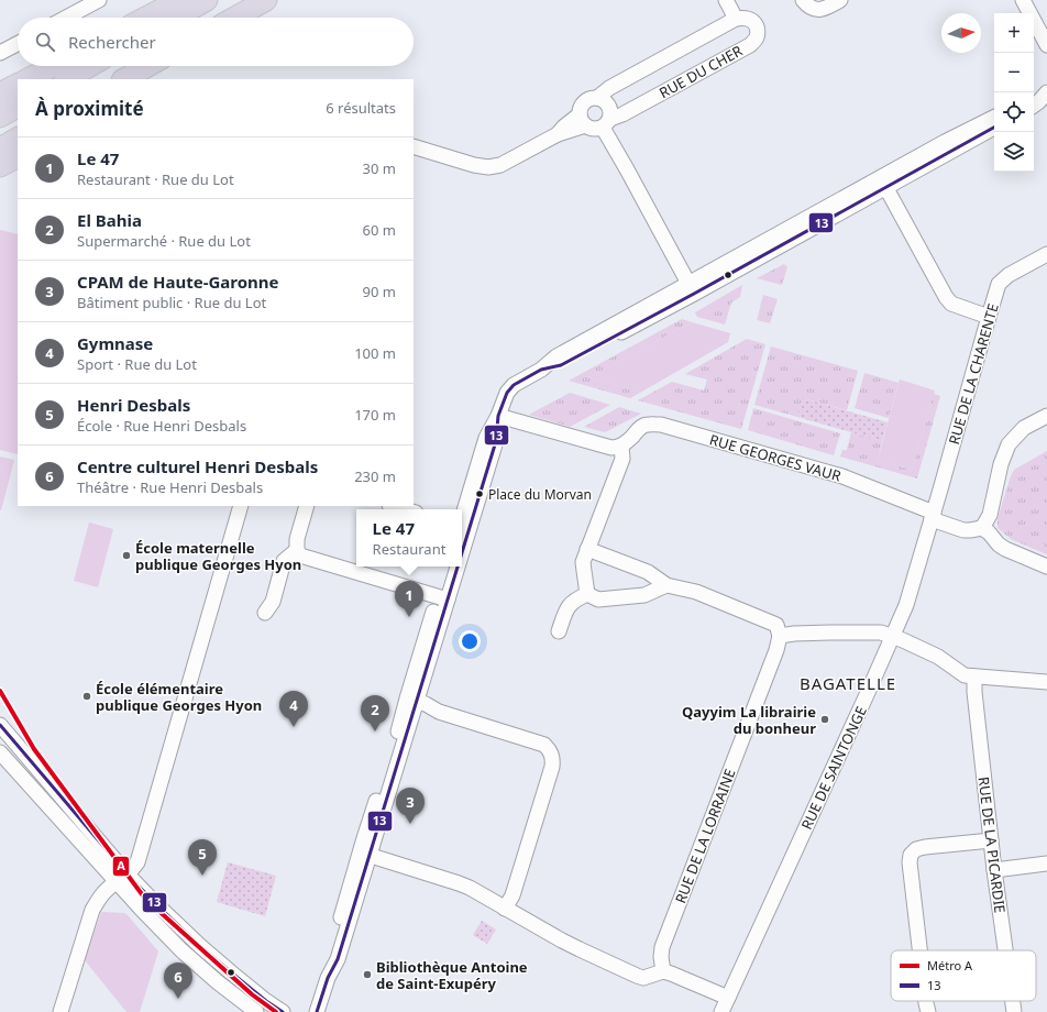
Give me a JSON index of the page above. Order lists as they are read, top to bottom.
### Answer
{
  "streets": {
    "street": [
      "RUE DU CHER",
      "RUE DE LA CHARENTE",
      "RUE GEORGES VAUR",
      "RUE DE SAINTONGE",
      "RUE DE LA LORRAINE",
      "RUE DE LA PICARDIE"
    ]
  },
  "crossings": [
    ["RUE DE LA CHARENTE", "RUE GEORGES VAUR"],
    ["RUE DE LA CHARENTE", "RUE DE SAINTONGE"],
    ["RUE GEORGES VAUR", "RUE DE SAINTONGE"]
  ],
  "districts": ["BAGATELLE"],
  "places": [
    "Place du Morvan",
    "École maternelle publique Georges Hyon",
    "École élémentaire publique Georges Hyon",
    "Qayyim La librairie du bonheur",
    "Bibliothèque Antoine de Saint-Exupéry"
  ],
  "lines": ["transit line 13", "metro line A"],
  "legend": ["Métro A", "13"],
  "north": "right",
  "page": {
    "map_buttons": ["+", "−"],
    "search": "Rechercher",
    "heading": ["À proximité", "6 résultats"],
    "list": [
      {
        "mark": "1",
        "name": "Le 47",
        "note": "Restaurant · Rue du Lot",
        "value": "30 m"
      },
      {
        "mark": "2",
        "name": "El Bahia",
        "note": "Supermarché · Rue du Lot",
        "value": "60 m"
      },
      {
        "mark": "3",
        "name": "CPAM de Haute-Garonne",
        "note": "Bâtiment public · Rue du Lot",
        "value": "90 m"
      },
      {
        "mark": "4",
        "name": "Gymnase",
        "note": "Sport · Rue du Lot",
        "value": "100 m"
      },
      {
        "mark": "5",
        "name": "Henri Desbals",
        "note": "École · Rue Henri Desbals",
        "value": "170 m"
      },
      {
        "mark": "6",
        "name": "Centre culturel Henri Desbals",
        "note": "Théâtre · Rue Henri Desbals",
        "value": "230 m"
      }
    ],
    "popup": ["Le 47", "Restaurant"],
    "pins": [
      "1",
      "4",
      "2",
      "3",
      "5",
      "6"
    ]
  }
}
